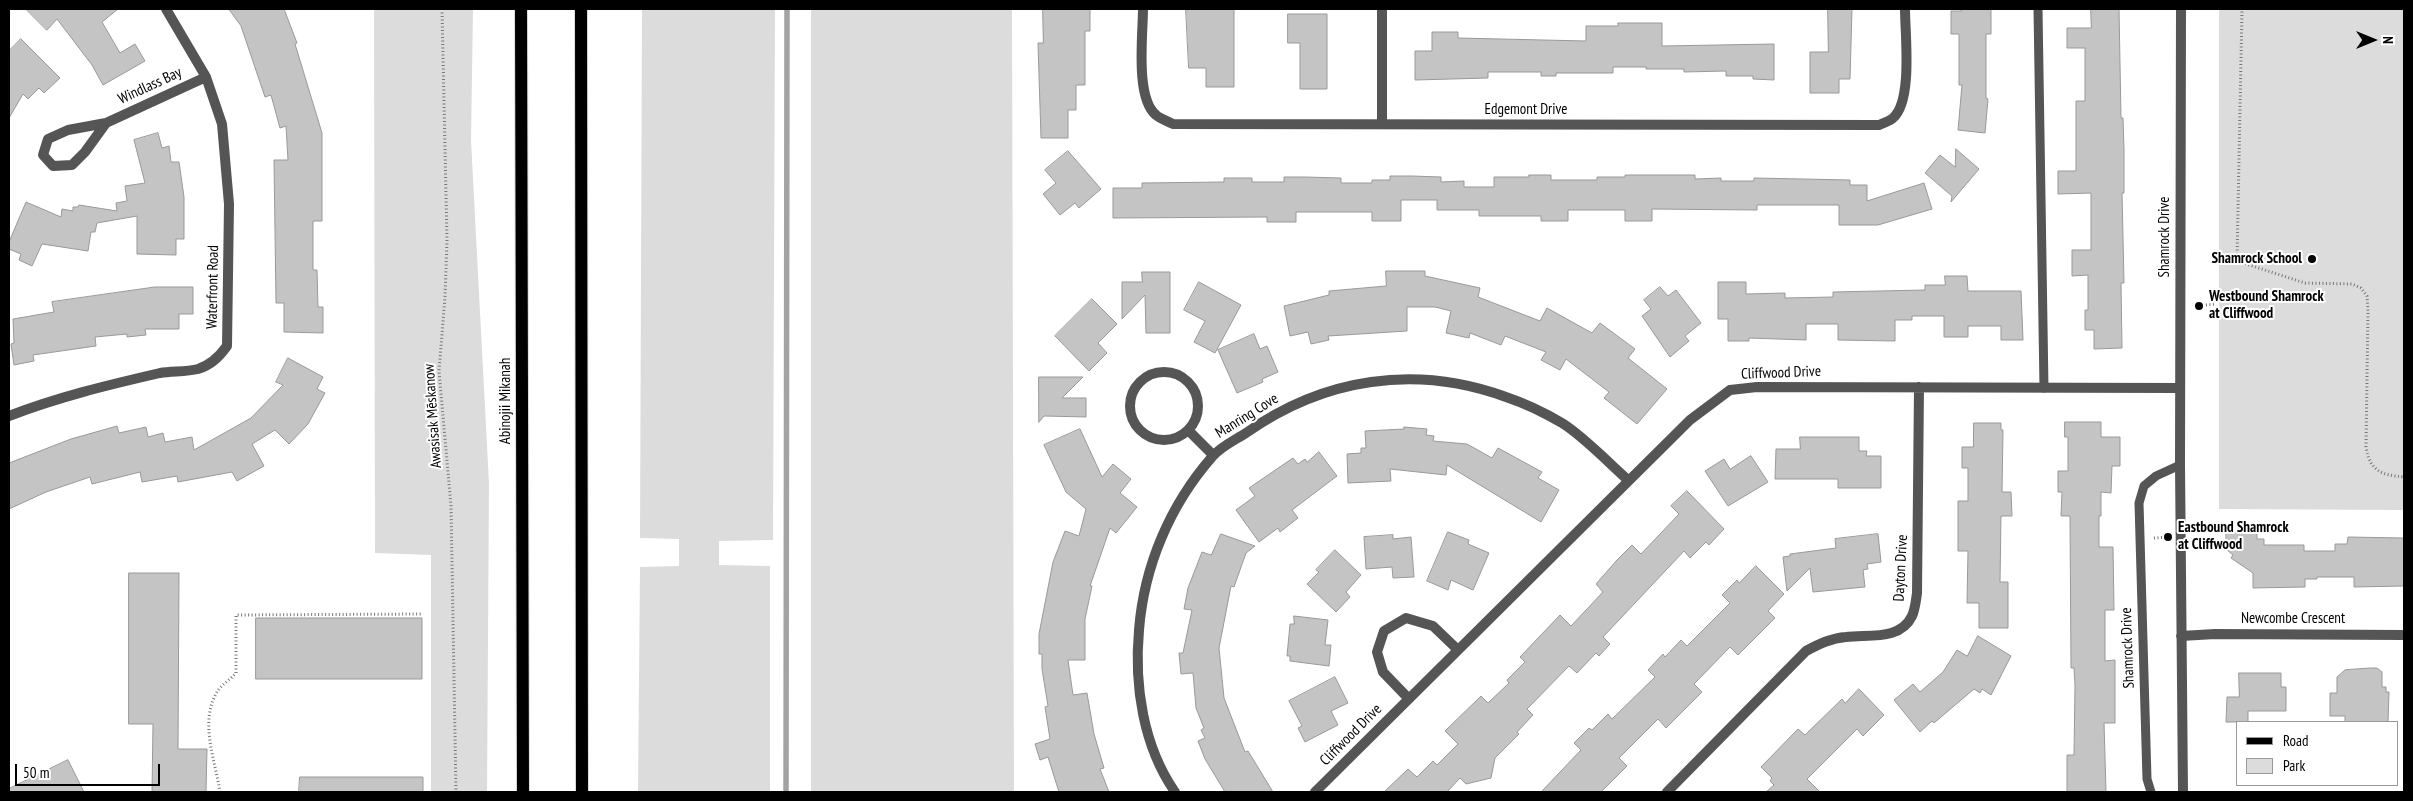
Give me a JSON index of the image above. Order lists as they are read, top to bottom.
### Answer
{
  "streets": {
    "main road": ["Abinojii Mikanah"],
    "street": [
      "Windlass Bay",
      "Edgemont Drive",
      "Shamrock Drive",
      "Waterfront Road",
      "Cliffwood Drive",
      "Manring Cove",
      "Dayton Drive",
      "Newcombe Crescent"
    ],
    "path": ["Awasisak Mēskanow"]
  },
  "crossings": [
    ["Windlass Bay", "Waterfront Road"],
    ["Shamrock Drive", "Cliffwood Drive"],
    ["Shamrock Drive", "Newcombe Crescent"],
    ["Cliffwood Drive", "Manring Cove"],
    ["Cliffwood Drive", "Dayton Drive"]
  ],
  "places": ["Shamrock School", "Westbound Shamrock at Cliffwood", "Eastbound Shamrock at Cliffwood"],
  "legend": ["Road", "Park"],
  "scale_bar": "50 m",
  "north": "right"
}
